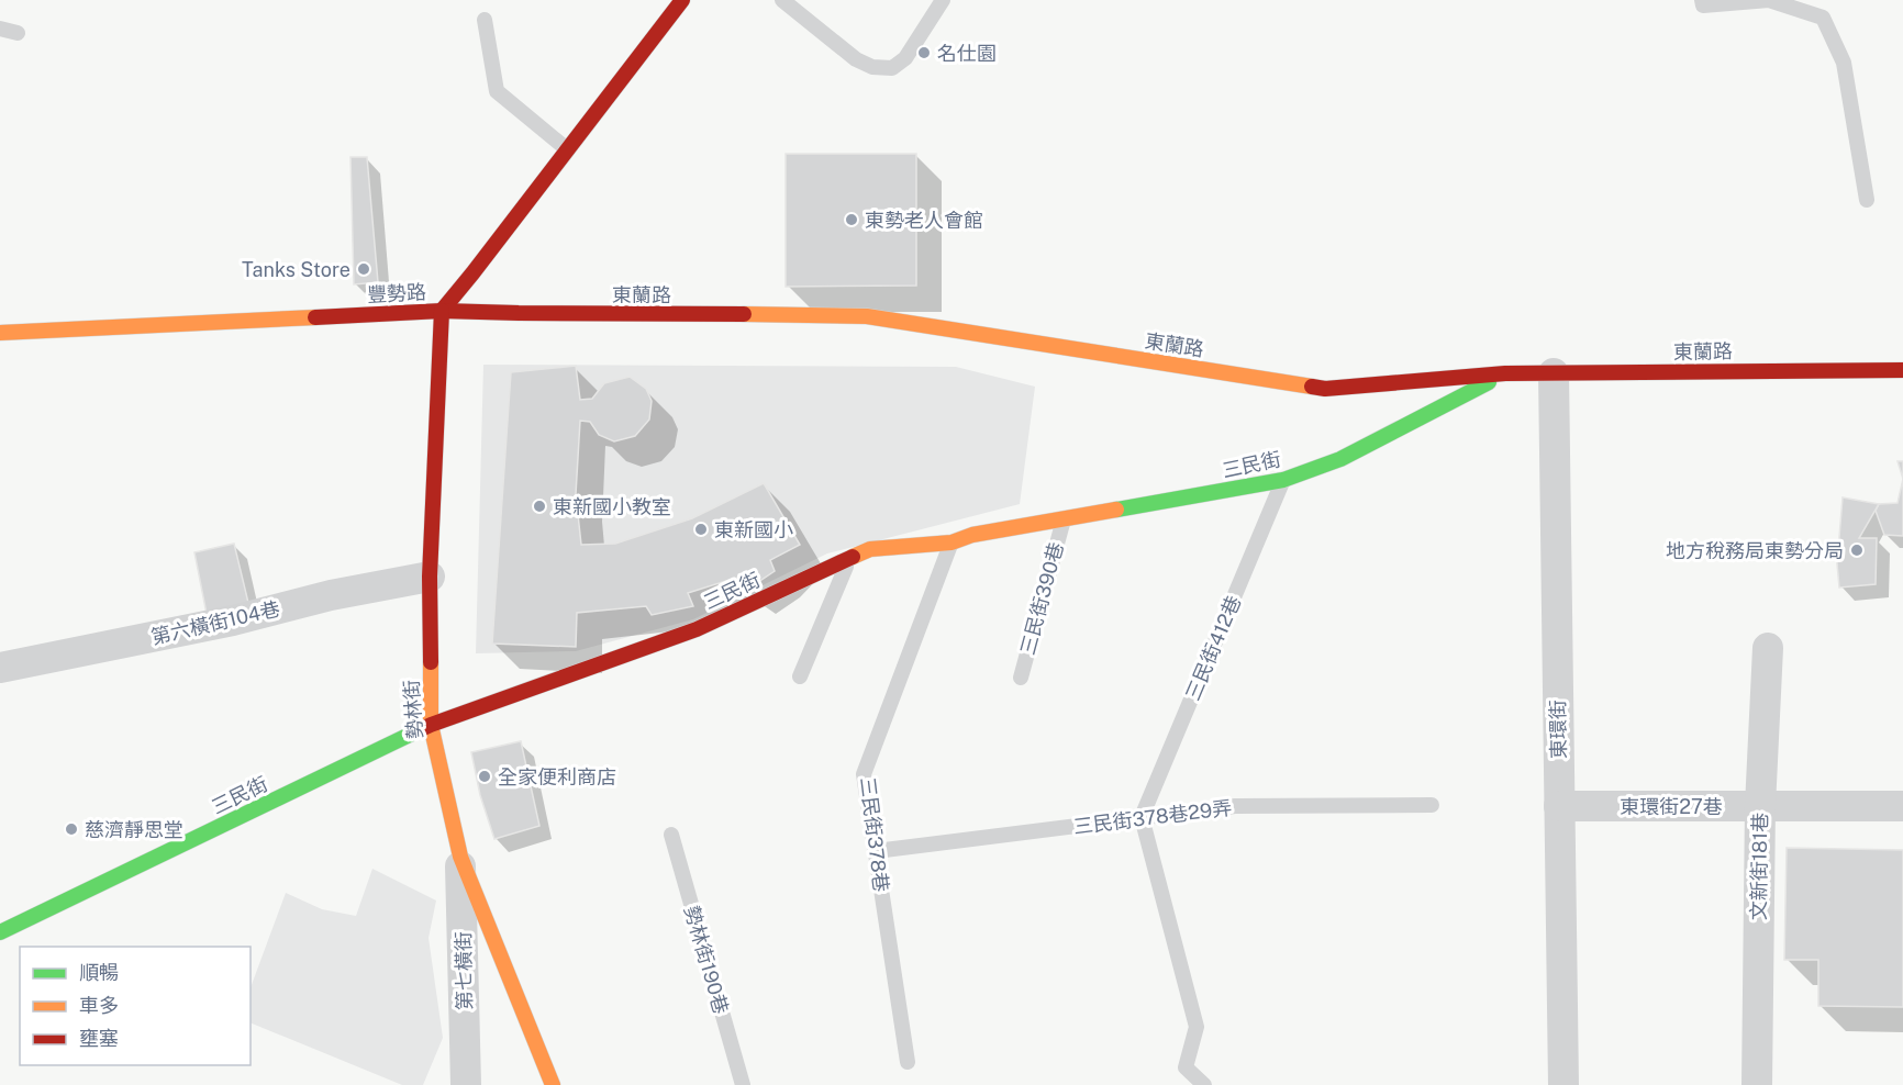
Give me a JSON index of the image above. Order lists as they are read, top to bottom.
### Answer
{
  "streets": {
    "street": [
      "豐勢路",
      "東蘭路",
      "三民街",
      "第六橫街104巷",
      "勢林街",
      "東環街",
      "東環街27巷",
      "文新街181巷",
      "第七橫街"
    ],
    "lane": [
      "三民街390巷",
      "三民街412巷",
      "三民街378巷29弄",
      "三民街378巷",
      "勢林街190巷"
    ]
  },
  "crossings": [
    ["豐勢路", "東蘭路"],
    ["豐勢路", "勢林街"],
    ["東蘭路", "三民街"],
    ["東蘭路", "勢林街"],
    ["東蘭路", "東環街"],
    ["三民街", "三民街390巷"],
    ["三民街", "三民街412巷"],
    ["三民街", "勢林街"],
    ["三民街", "三民街378巷"],
    ["第六橫街104巷", "勢林街"],
    ["三民街412巷", "三民街378巷29弄"],
    ["勢林街", "第七橫街"],
    ["東環街", "東環街27巷"],
    ["東環街27巷", "文新街181巷"],
    ["三民街378巷29弄", "三民街378巷"]
  ],
  "places": [
    "名仕園",
    "東勢老人會館",
    "Tanks Store",
    "東新國小教室",
    "東新國小",
    "地方稅務局東勢分局",
    "全家便利商店",
    "慈濟靜思堂"
  ],
  "legend": ["順暢", "車多", "壅塞"]
}
